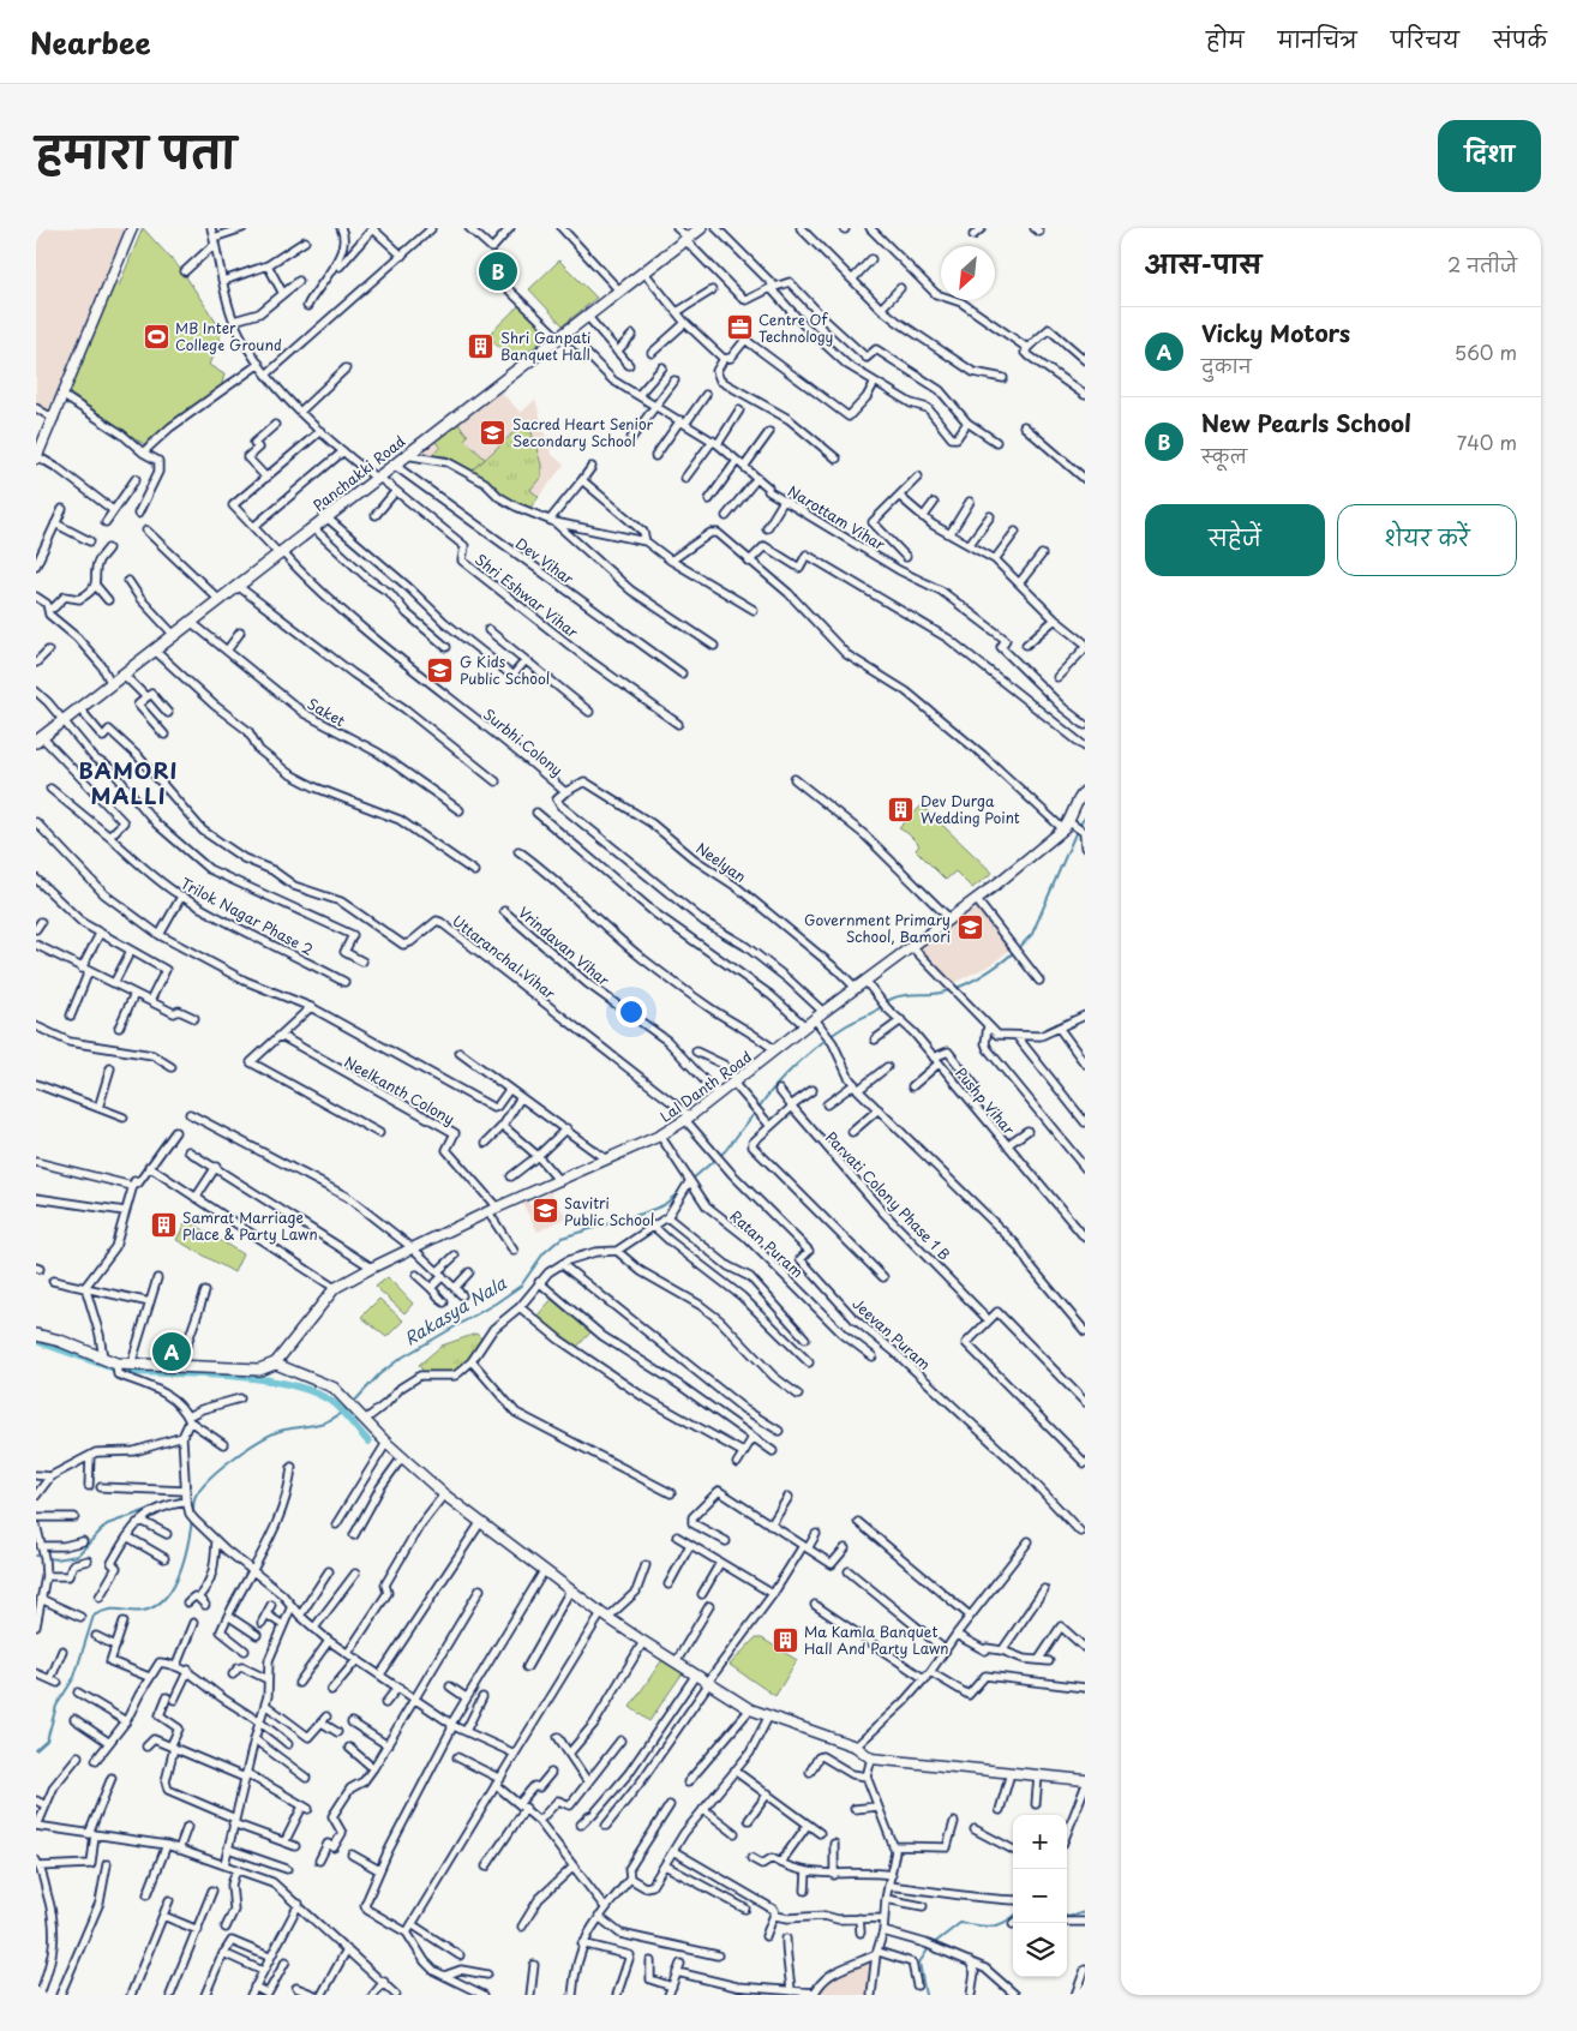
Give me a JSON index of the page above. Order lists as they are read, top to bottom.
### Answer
{
  "streets": {
    "main road": ["Panchakki Road"],
    "street": [
      "Narottam Vihar",
      "Dev Vihar",
      "Shri Eshwar Vihar",
      "Saket",
      "Surbhi Colony",
      "Neelyan",
      "Trilok Nagar Phase 2",
      "Vrindavan Vihar",
      "Uttaranchal Vihar",
      "Lal Danth Road",
      "Neelkanth Colony",
      "Pushp Vihar",
      "Parvati Colony Phase 1 B",
      "Ratan Puram",
      "Jeevan Puram"
    ]
  },
  "crossings": [
    ["Panchakki Road", "Narottam Vihar"],
    ["Panchakki Road", "Dev Vihar"],
    ["Panchakki Road", "Shri Eshwar Vihar"],
    ["Panchakki Road", "Saket"],
    ["Panchakki Road", "Surbhi Colony"],
    ["Panchakki Road", "Uttaranchal Vihar"],
    ["Surbhi Colony", "Neelyan"],
    ["Surbhi Colony", "Lal Danth Road"],
    ["Neelyan", "Lal Danth Road"],
    ["Vrindavan Vihar", "Lal Danth Road"],
    ["Uttaranchal Vihar", "Lal Danth Road"],
    ["Uttaranchal Vihar", "Jeevan Puram"],
    ["Lal Danth Road", "Neelkanth Colony"],
    ["Lal Danth Road", "Pushp Vihar"],
    ["Lal Danth Road", "Ratan Puram"],
    ["Lal Danth Road", "Jeevan Puram"]
  ],
  "districts": ["BAMORI MALLI"],
  "water": ["Rakasya Nala"],
  "places": {
    "office": ["Centre Of Technology"],
    "sports": ["MB Inter College Ground"],
    "building": [
      "Shri Ganpati Banquet Hall",
      "Dev Durga Wedding Point",
      "Samrat Marriage Place & Party Lawn",
      "Ma Kamla Banquet Hall And Party Lawn"
    ],
    "school or university": [
      "Sacred Heart Senior Secondary School",
      "G Kids Public School",
      "Government Primary School, Bamori",
      "Savitri Public School"
    ]
  },
  "north": "bottom left",
  "page": {
    "header": "Nearbee",
    "nav": [
      "होम",
      "मानचित्र",
      "परिचय",
      "संपर्क"
    ],
    "title": "हमारा पता",
    "buttons": [
      "दिशा",
      ["सहेजें", "शेयर करें"]
    ],
    "heading": ["आस-पास", "2 नतीजे"],
    "pins": ["B", "A"],
    "list": [
      {
        "mark": "A",
        "name": "Vicky Motors",
        "note": "दुकान",
        "value": "560 m"
      },
      {
        "mark": "B",
        "name": "New Pearls School",
        "note": "स्कूल",
        "value": "740 m"
      }
    ],
    "map_buttons": ["+", "−"]
  }
}
